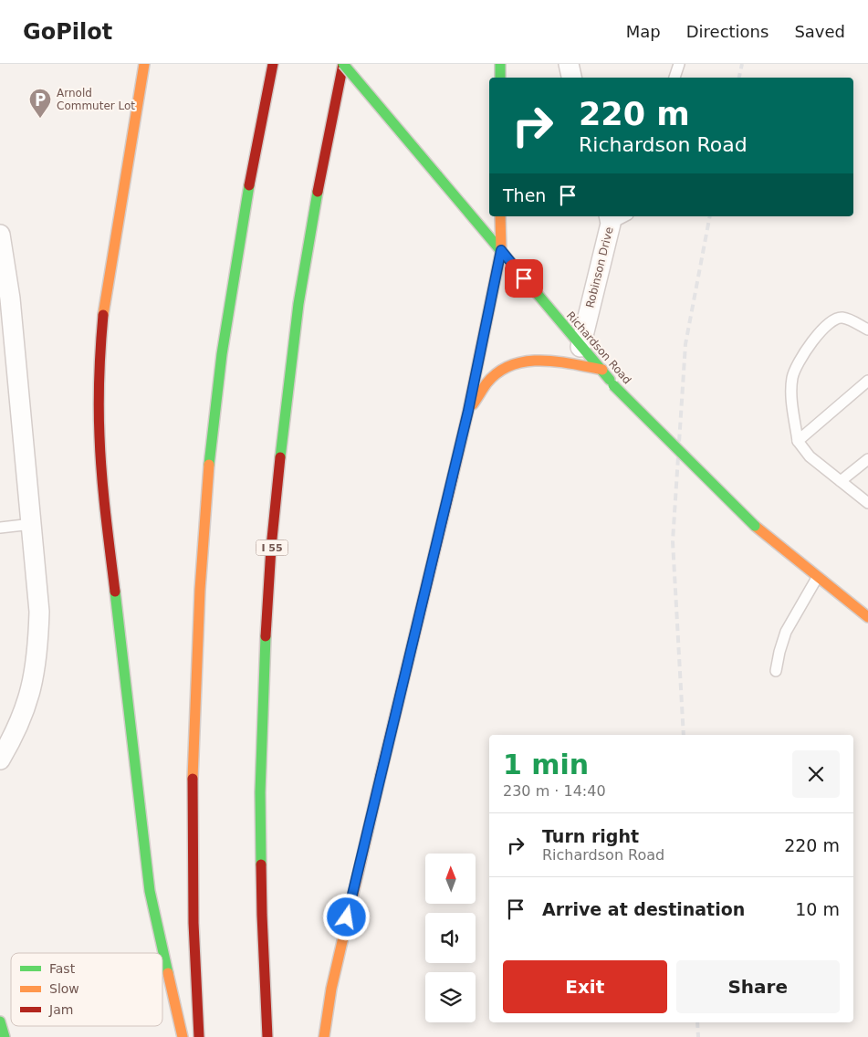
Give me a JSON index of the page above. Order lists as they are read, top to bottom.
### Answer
{
  "streets": {
    "main road": ["Richardson Road", "I 55"],
    "street": ["Robinson Drive"]
  },
  "crossings": [
    ["Robinson Drive", "Richardson Road"],
    ["Richardson Road", "I 55"]
  ],
  "places": {
    "parking": ["Arnold Commuter Lot"]
  },
  "legend": ["Fast", "Slow", "Jam"],
  "north": "top",
  "page": {
    "header": "GoPilot",
    "nav": ["Map", "Directions", "Saved"],
    "turn": ["220 m", "Richardson Road"],
    "then": "Then",
    "heading": ["1 min", "230 m · 14:40"],
    "list": [
      {
        "name": "Turn right",
        "note": "Richardson Road",
        "value": "220 m"
      },
      {
        "name": "Arrive at destination",
        "value": "10 m"
      }
    ],
    "buttons": ["Exit", "Share"]
  }
}
